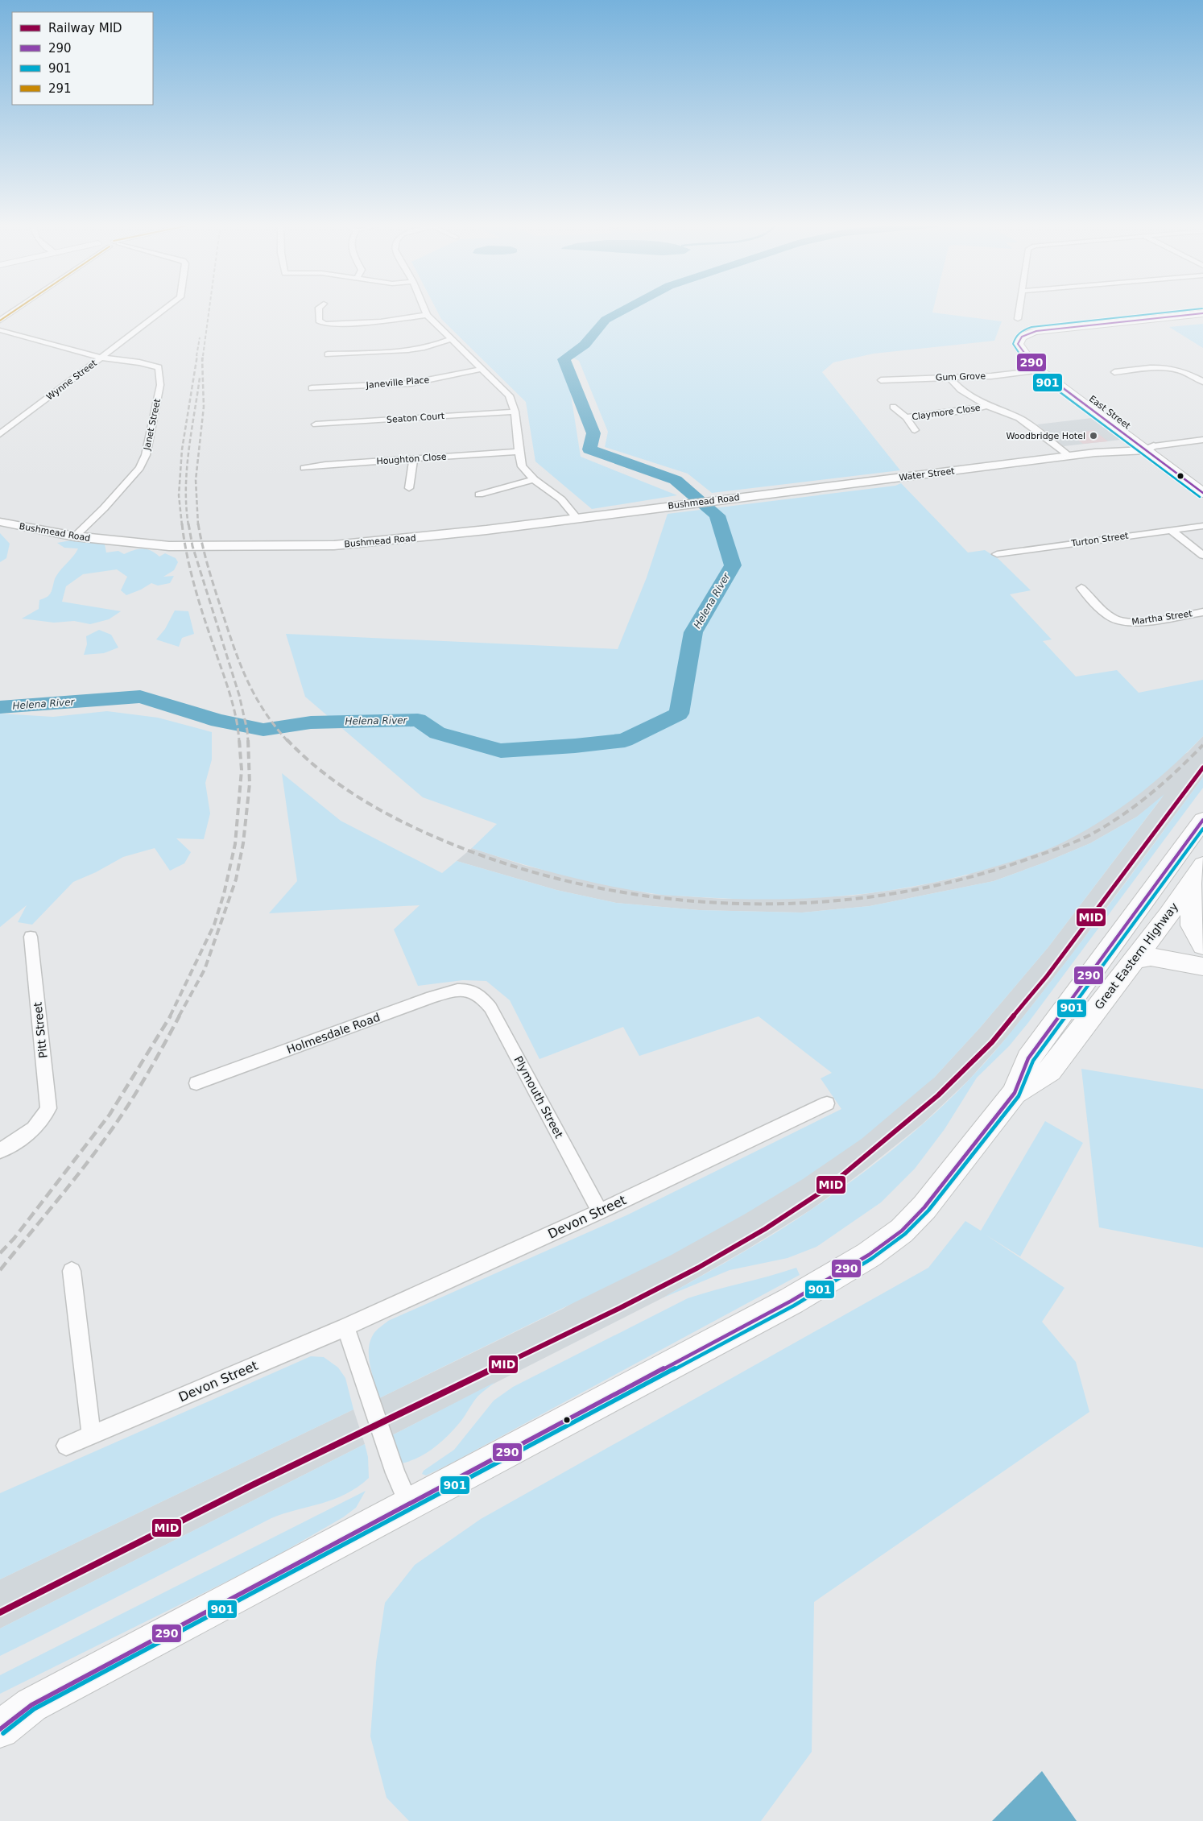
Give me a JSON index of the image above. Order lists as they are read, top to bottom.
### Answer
{
  "streets": {
    "highway": ["East Street", "Great Eastern Highway"],
    "main road": ["Water Street", "Bushmead Road"],
    "street": [
      "Gum Grove",
      "Wynne Street",
      "Janeville Place",
      "Claymore Close",
      "Seaton Court",
      "Janet Street",
      "Houghton Close",
      "Turton Street",
      "Martha Street",
      "Pitt Street",
      "Holmesdale Road",
      "Plymouth Street",
      "Devon Street"
    ]
  },
  "crossings": [
    ["Gum Grove", "East Street"],
    ["Wynne Street", "Janet Street"],
    ["East Street", "Water Street"],
    ["Janet Street", "Bushmead Road"],
    ["Water Street", "Bushmead Road"],
    ["Holmesdale Road", "Plymouth Street"],
    ["Plymouth Street", "Devon Street"]
  ],
  "water": ["Helena River"],
  "places": ["Woodbridge Hotel"],
  "lines": [
    "transit line 901",
    "transit line 291",
    "transit line 290",
    "rail line MID"
  ],
  "legend": [
    "Railway MID",
    "290",
    "901",
    "291"
  ]
}
